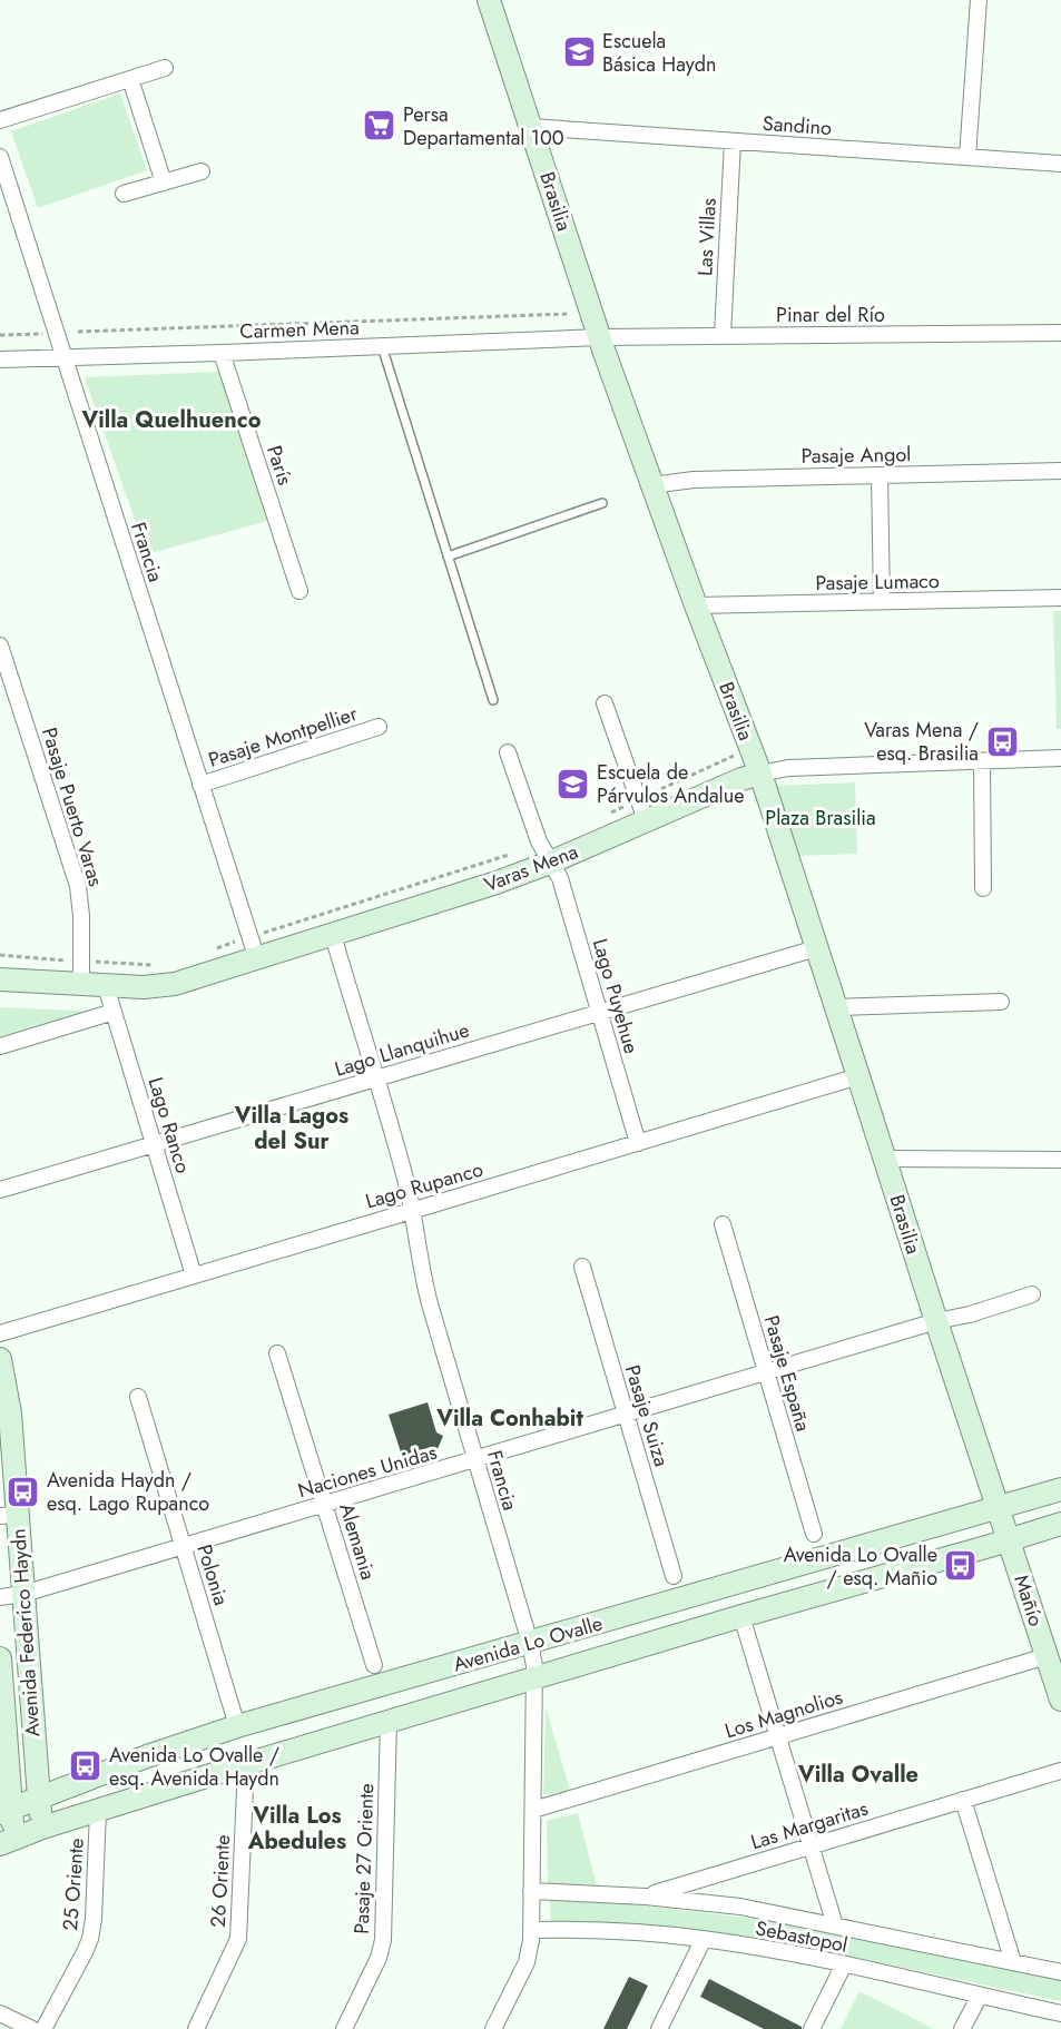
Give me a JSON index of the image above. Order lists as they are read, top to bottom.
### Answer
{
  "streets": {
    "street": [
      "Sandino",
      "Brasilia",
      "Las Villas",
      "Pinar del Río",
      "Carmen Mena",
      "Pasaje Angol",
      "París",
      "Francia",
      "Pasaje Lumaco",
      "Pasaje Montpellier",
      "Pasaje Puerto Varas",
      "Varas Mena",
      "Lago Puyehue",
      "Lago Llanquihue",
      "Lago Ranco",
      "Lago Rupanco",
      "Pasaje España",
      "Pasaje Suiza",
      "Naciones Unidas",
      "Alemania",
      "Polonia",
      "Mañío",
      "Avenida Federico Haydn",
      "Avenida Lo Ovalle",
      "Los Magnolios",
      "Las Margaritas",
      "Pasaje 27 Oriente",
      "26 Oriente",
      "25 Oriente",
      "Sebastopol"
    ]
  },
  "crossings": [
    ["Sandino", "Brasilia"],
    ["Sandino", "Las Villas"],
    ["Brasilia", "Pinar del Río"],
    ["Brasilia", "Carmen Mena"],
    ["Brasilia", "Pasaje Angol"],
    ["Brasilia", "Pasaje Lumaco"],
    ["Brasilia", "Varas Mena"],
    ["Brasilia", "Lago Llanquihue"],
    ["Brasilia", "Lago Rupanco"],
    ["Brasilia", "Naciones Unidas"],
    ["Brasilia", "Mañío"],
    ["Brasilia", "Avenida Lo Ovalle"],
    ["Las Villas", "Pinar del Río"],
    ["Pinar del Río", "Carmen Mena"],
    ["Carmen Mena", "París"],
    ["Carmen Mena", "Francia"],
    ["Francia", "Pasaje Montpellier"],
    ["Francia", "Varas Mena"],
    ["Francia", "Lago Llanquihue"],
    ["Francia", "Lago Rupanco"],
    ["Francia", "Naciones Unidas"],
    ["Francia", "Avenida Lo Ovalle"],
    ["Francia", "Los Magnolios"],
    ["Francia", "Sebastopol"],
    ["Pasaje Puerto Varas", "Varas Mena"],
    ["Varas Mena", "Lago Puyehue"],
    ["Varas Mena", "Lago Ranco"],
    ["Lago Puyehue", "Lago Llanquihue"],
    ["Lago Puyehue", "Lago Rupanco"],
    ["Lago Llanquihue", "Lago Ranco"],
    ["Lago Ranco", "Lago Rupanco"],
    ["Pasaje España", "Naciones Unidas"],
    ["Pasaje Suiza", "Naciones Unidas"],
    ["Naciones Unidas", "Alemania"],
    ["Naciones Unidas", "Polonia"],
    ["Naciones Unidas", "Avenida Federico Haydn"],
    ["Polonia", "Avenida Lo Ovalle"],
    ["Mañío", "Avenida Lo Ovalle"],
    ["Mañío", "Los Magnolios"],
    ["Avenida Federico Haydn", "Avenida Lo Ovalle"],
    ["Avenida Lo Ovalle", "Pasaje 27 Oriente"],
    ["Avenida Lo Ovalle", "26 Oriente"],
    ["Avenida Lo Ovalle", "25 Oriente"],
    ["Las Margaritas", "Sebastopol"]
  ],
  "districts": [
    "Villa Quelhuenco",
    "Villa Lagos del Sur",
    "Villa Conhabit",
    "Villa Ovalle",
    "Villa Los Abedules"
  ],
  "parks": ["Plaza Brasilia"],
  "places": {
    "school or university": ["Escuela Básica Haydn", "Escuela de Párvulos Andalue"],
    "supermarket": ["Persa Departamental 100"],
    "bus stop": [
      "Varas Mena / esq. Brasilia",
      "Avenida Haydn / esq. Lago Rupanco",
      "Avenida Lo Ovalle / esq. Mañio",
      "Avenida Lo Ovalle / esq. Avenida Haydn"
    ]
  }
}
